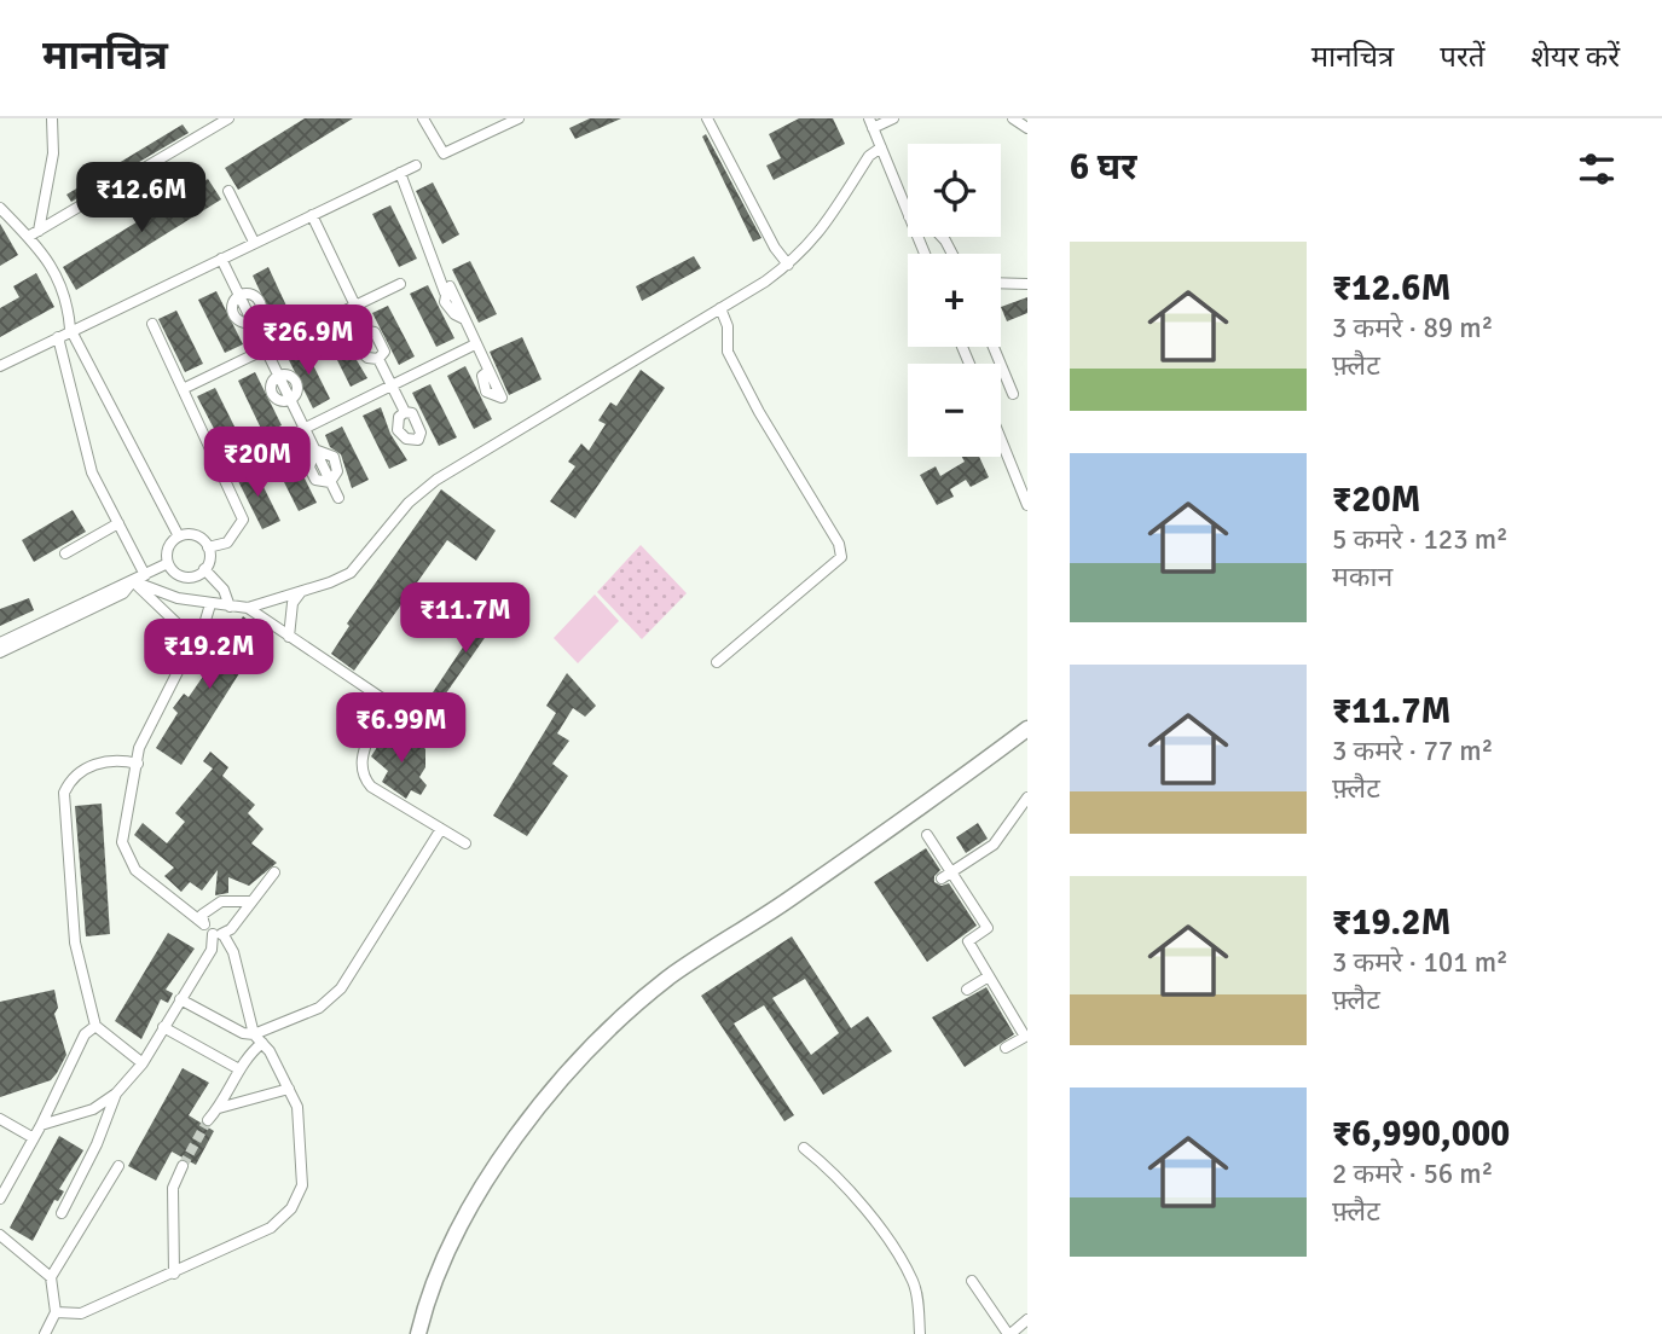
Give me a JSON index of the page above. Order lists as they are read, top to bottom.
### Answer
{
  "page": {
    "header": "मानचित्र",
    "nav": ["मानचित्र", "परतें", "शेयर करें"],
    "heading": "6 घर",
    "map_buttons": ["+", "−"],
    "price": [
      "₹12.6M",
      "₹26.9M",
      "₹20M",
      "₹11.7M",
      "₹19.2M",
      "₹6.99M"
    ],
    "list": [
      {
        "name": "₹12.6M",
        "note": "3 कमरे · 89 m² · फ़्लैट"
      },
      {
        "name": "₹20M",
        "note": "5 कमरे · 123 m² · मकान"
      },
      {
        "name": "₹11.7M",
        "note": "3 कमरे · 77 m² · फ़्लैट"
      },
      {
        "name": "₹19.2M",
        "note": "3 कमरे · 101 m² · फ़्लैट"
      },
      {
        "name": "₹6,990,000",
        "note": "2 कमरे · 56 m² · फ़्लैट"
      }
    ]
  }
}
